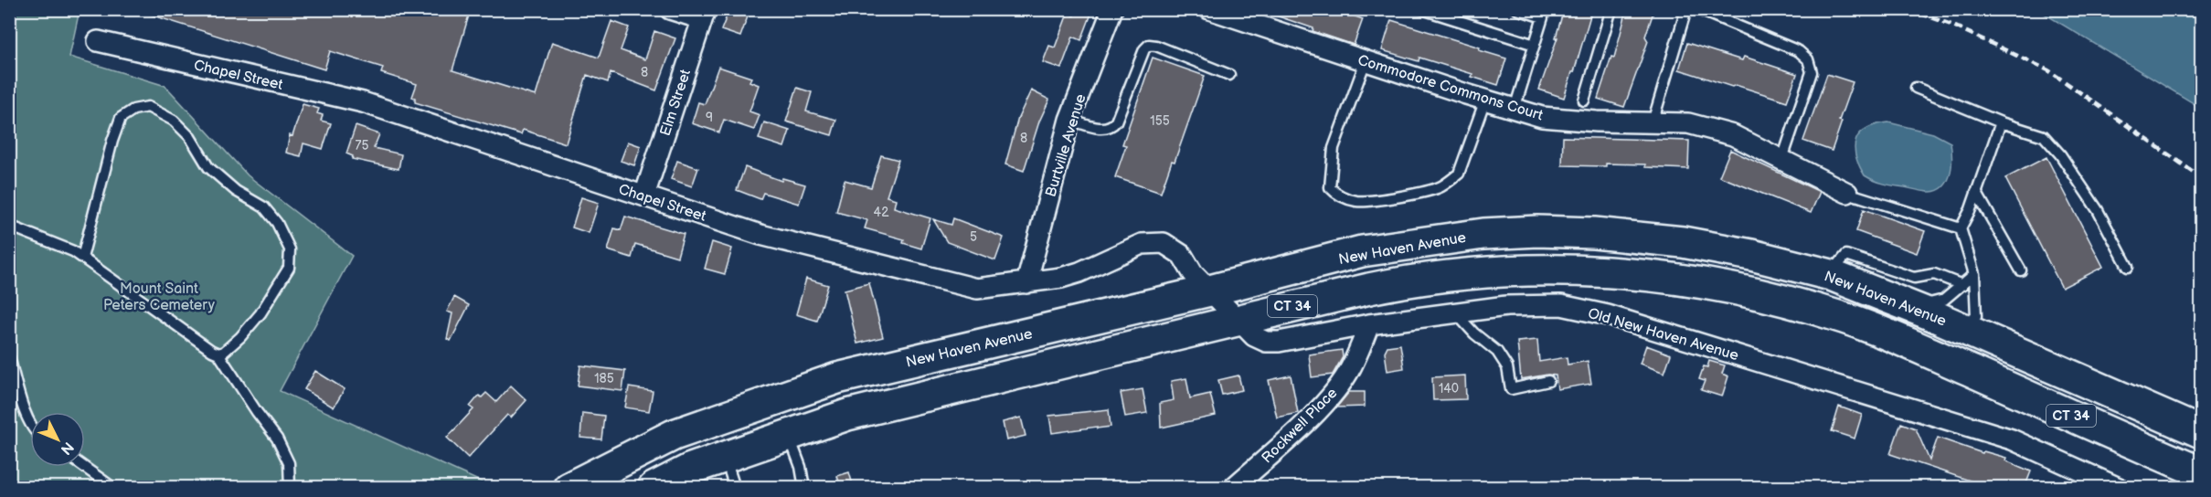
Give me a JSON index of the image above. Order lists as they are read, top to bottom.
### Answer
{
  "streets": {
    "highway": ["New Haven Avenue", "CT 34"],
    "street": [
      "Chapel Street",
      "Commodore Commons Court",
      "Elm Street",
      "Burtville Avenue",
      "Old New Haven Avenue",
      "Rockwell Place"
    ]
  },
  "crossings": [
    ["Chapel Street", "Elm Street"],
    ["Chapel Street", "Burtville Avenue"],
    ["Chapel Street", "New Haven Avenue"],
    ["Chapel Street", "Old New Haven Avenue"],
    ["New Haven Avenue", "Old New Haven Avenue"],
    ["CT 34", "Old New Haven Avenue"],
    ["Old New Haven Avenue", "Rockwell Place"]
  ],
  "parks": ["Mount Saint Peters Cemetery"],
  "house_numbers": [
    "8",
    "9",
    "155",
    "8",
    "75",
    "42",
    "5",
    "185",
    "140"
  ],
  "north": "bottom right"
}
